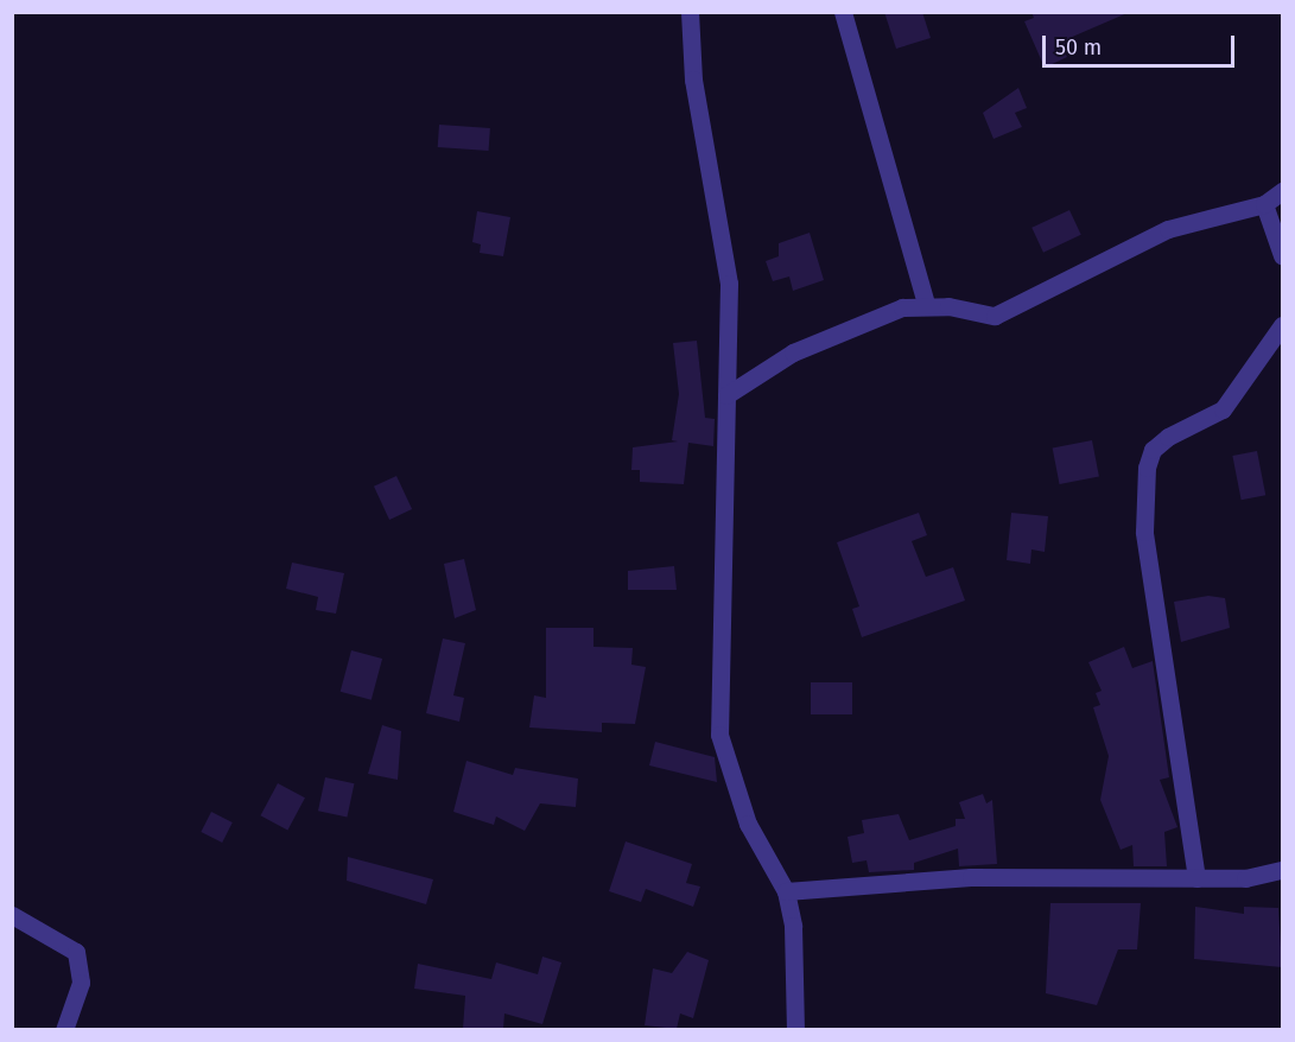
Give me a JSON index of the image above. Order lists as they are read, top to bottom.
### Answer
{
  "scale_bar": "50 m"
}
